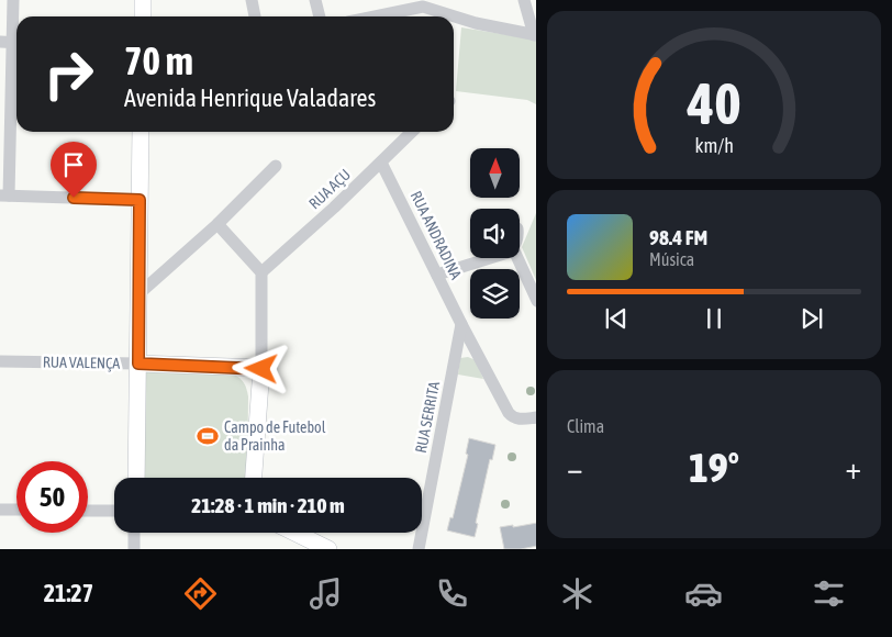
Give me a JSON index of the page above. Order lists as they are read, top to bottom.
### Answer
{
  "streets": {
    "main road": ["RUA VALENÇA"],
    "street": ["RUA AÇU", "RUA ANDRADINA", "RUA SERRITA"]
  },
  "crossings": [
    ["RUA AÇU", "RUA ANDRADINA"],
    ["RUA ANDRADINA", "RUA SERRITA"]
  ],
  "places": {
    "sports": ["Campo de Futebol da Prainha"]
  },
  "north": "top",
  "page": {
    "turn": ["70 m", "Avenida Henrique Valadares"],
    "song": ["98.4 FM", "Música"],
    "tile": "Clima",
    "heat": ["−", "19°", "+"],
    "limit": "50",
    "trip": "21:28 · 1 min · 210 m",
    "tabs": "21:27",
    "gauge": ["40", "km/h"]
  }
}
